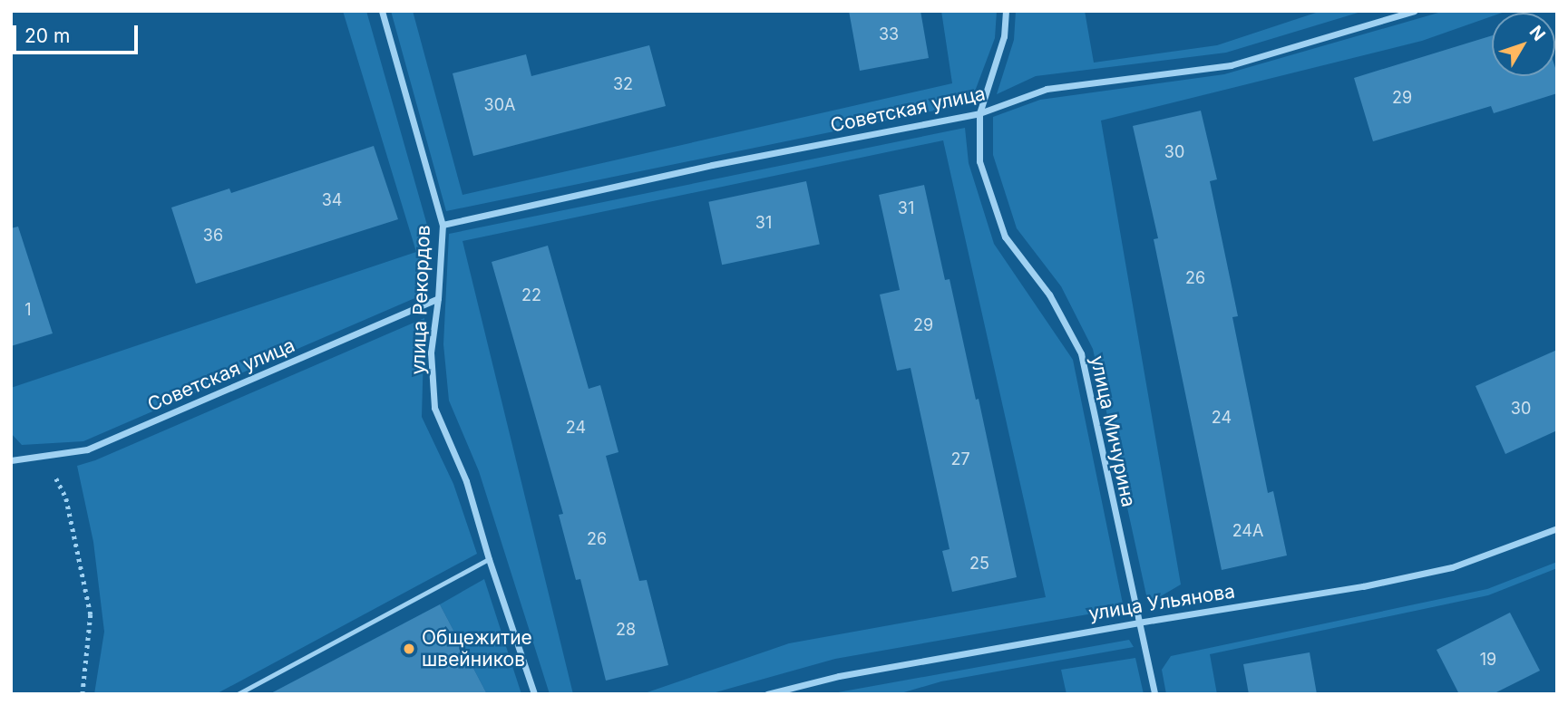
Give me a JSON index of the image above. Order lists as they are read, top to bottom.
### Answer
{
  "streets": {
    "street": [
      "Советская улица",
      "улица Рекордов",
      "улица Мичурина",
      "улица Ульянова"
    ]
  },
  "crossings": [
    ["Советская улица", "улица Рекордов"],
    ["Советская улица", "улица Мичурина"],
    ["улица Мичурина", "улица Ульянова"]
  ],
  "places": ["Общежитие швейников"],
  "house_numbers": [
    "33",
    "32",
    "29",
    "30А",
    "30",
    "34",
    "31",
    "31",
    "36",
    "26",
    "22",
    "1",
    "29",
    "30",
    "24",
    "24",
    "27",
    "24А",
    "26",
    "25",
    "28",
    "19"
  ],
  "scale_bar": "20 m",
  "north": "top right"
}
